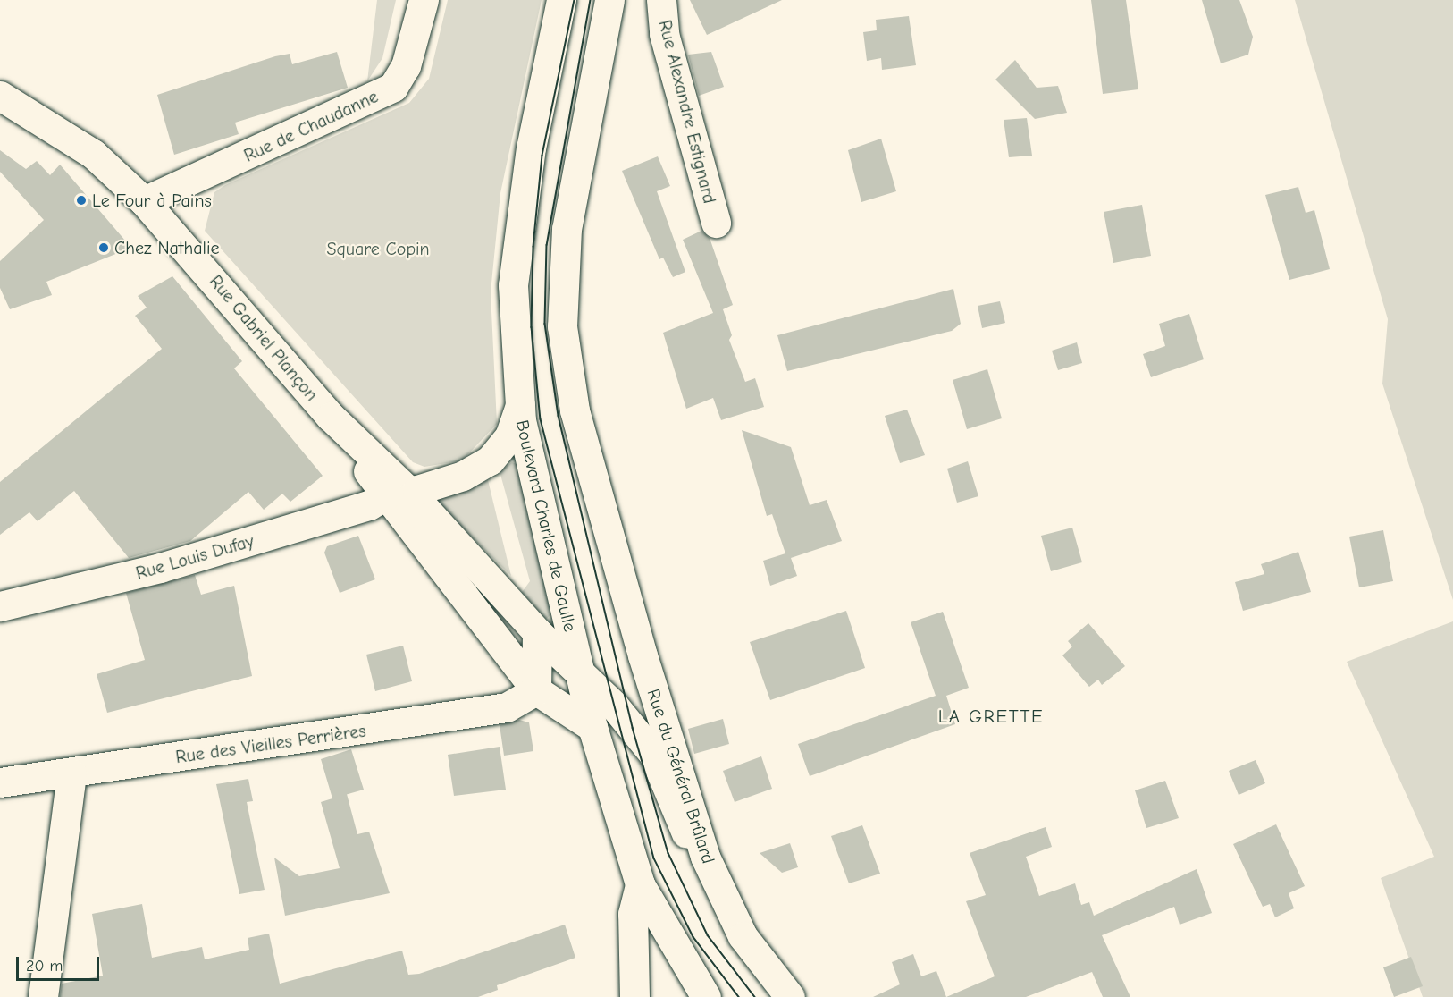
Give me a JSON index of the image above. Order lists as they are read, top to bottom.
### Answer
{
  "streets": {
    "street": [
      "Rue Alexandre Estignard",
      "Rue de Chaudanne",
      "Rue Gabriel Plançon",
      "Boulevard Charles de Gaulle",
      "Rue Louis Dufay",
      "Rue des Vieilles Perrières",
      "Rue du Général Brûlard"
    ]
  },
  "crossings": [
    ["Rue de Chaudanne", "Rue Gabriel Plançon"],
    ["Rue Gabriel Plançon", "Boulevard Charles de Gaulle"],
    ["Rue Gabriel Plançon", "Rue Louis Dufay"],
    ["Rue Gabriel Plançon", "Rue des Vieilles Perrières"],
    ["Rue Gabriel Plançon", "Rue du Général Brûlard"],
    ["Boulevard Charles de Gaulle", "Rue Louis Dufay"]
  ],
  "districts": ["LA GRETTE"],
  "parks": ["Square Copin"],
  "places": ["Le Four à Pains", "Chez Nathalie"],
  "scale_bar": "20 m"
}
